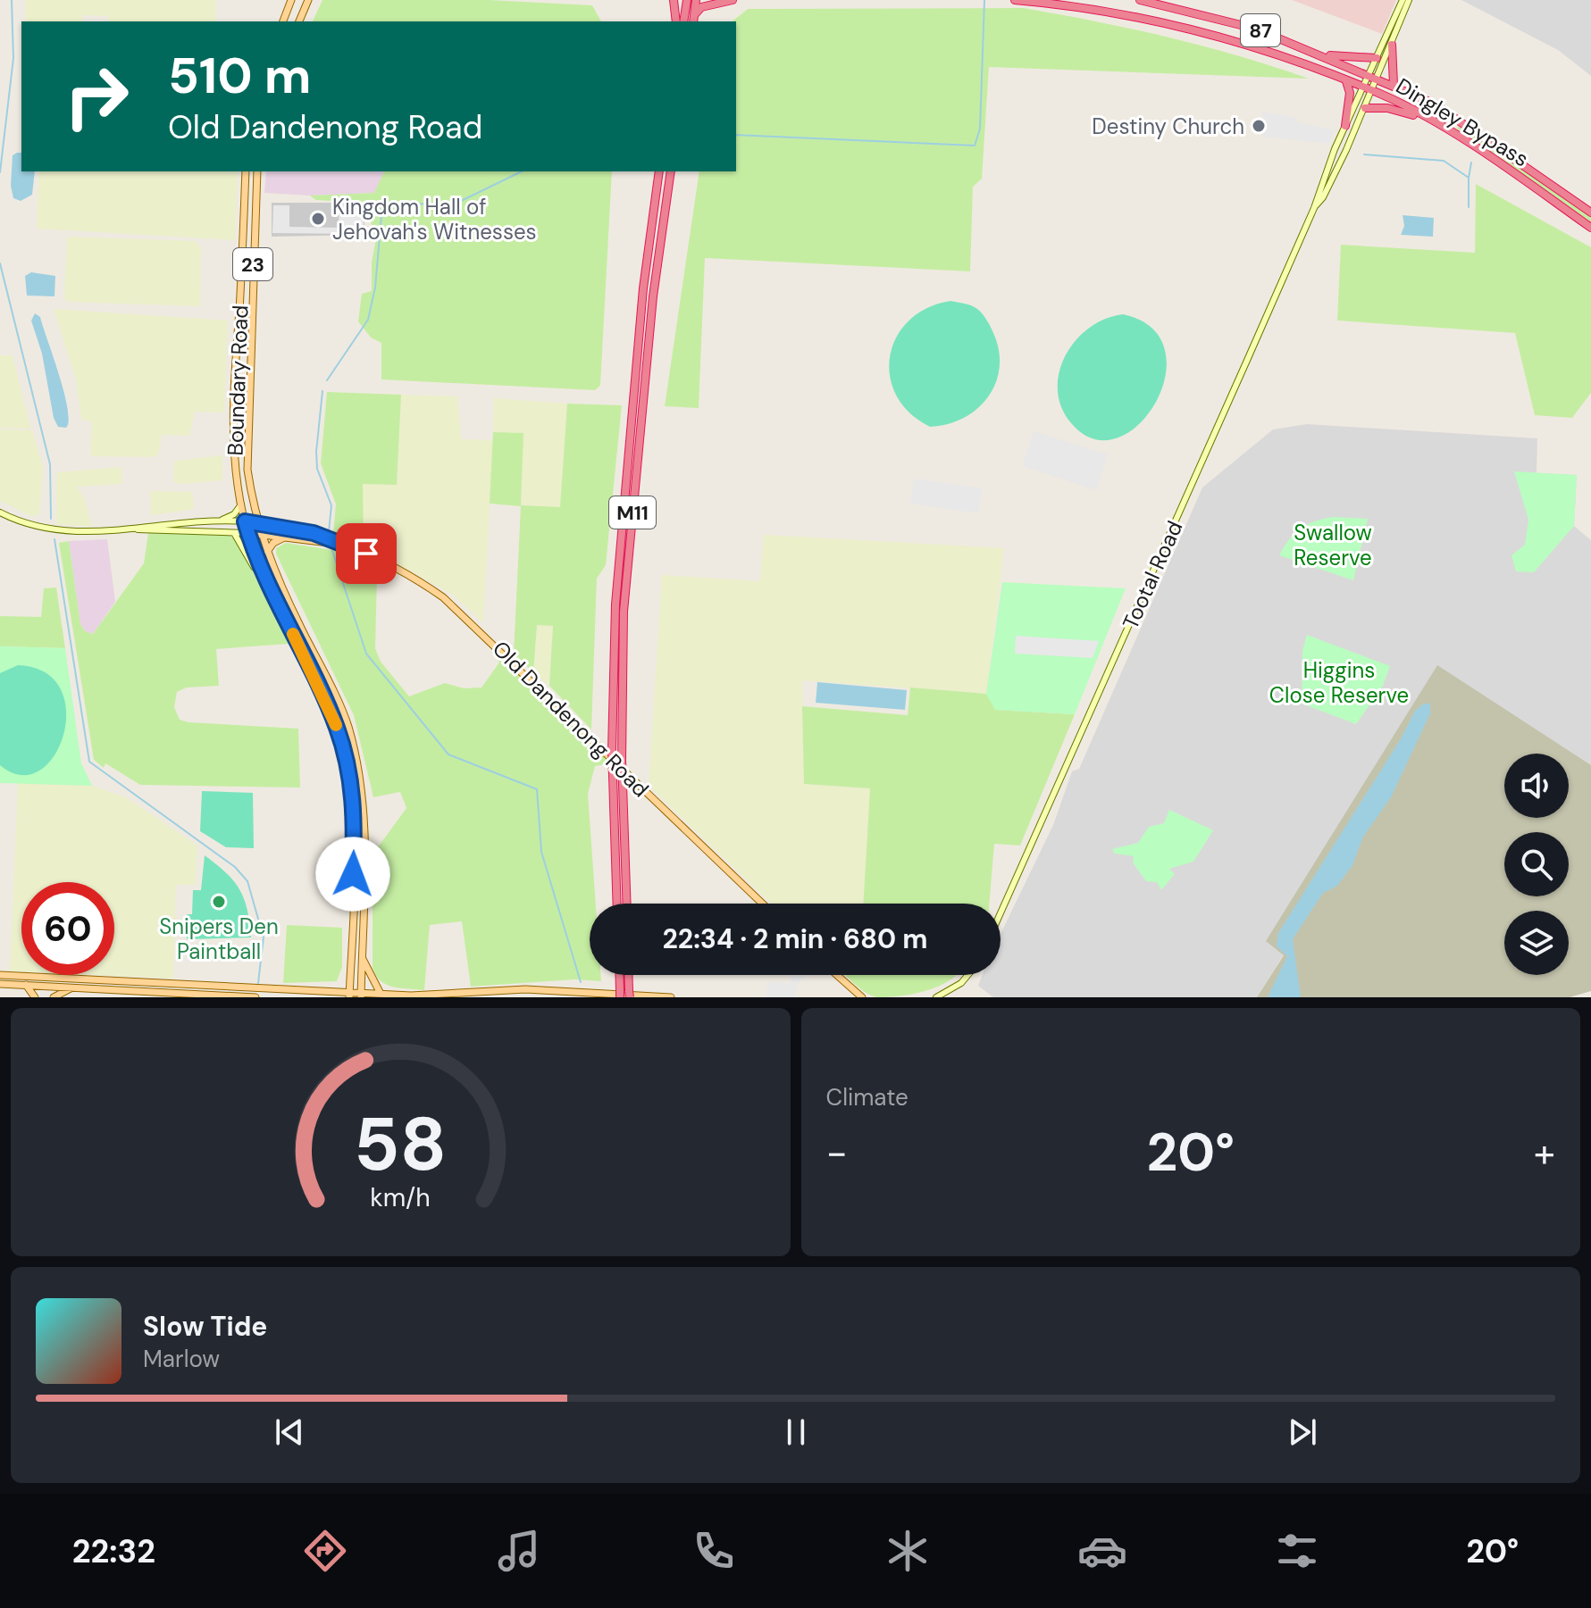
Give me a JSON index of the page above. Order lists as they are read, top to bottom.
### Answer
{
  "streets": {
    "highway": ["87", "Dingley Bypass", "M11"],
    "main road": [
      "23",
      "Boundary Road",
      "Tootal Road",
      "Old Dandenong Road"
    ]
  },
  "crossings": [
    ["Dingley Bypass", "Tootal Road"],
    ["Boundary Road", "Old Dandenong Road"]
  ],
  "parks": ["Swallow Reserve", "Higgins Close Reserve"],
  "places": ["Destiny Church", "Kingdom Hall of Jehovah's Witnesses", "Snipers Den Paintball"],
  "page": {
    "turn": ["510 m", "Old Dandenong Road"],
    "limit": "60",
    "trip": "22:34 · 2 min · 680 m",
    "tile": "Climate",
    "heat": ["−", "20°", "+"],
    "song": ["Slow Tide", "Marlow"],
    "tabs": ["22:32", "20°"],
    "gauge": ["58", "km/h"]
  }
}
